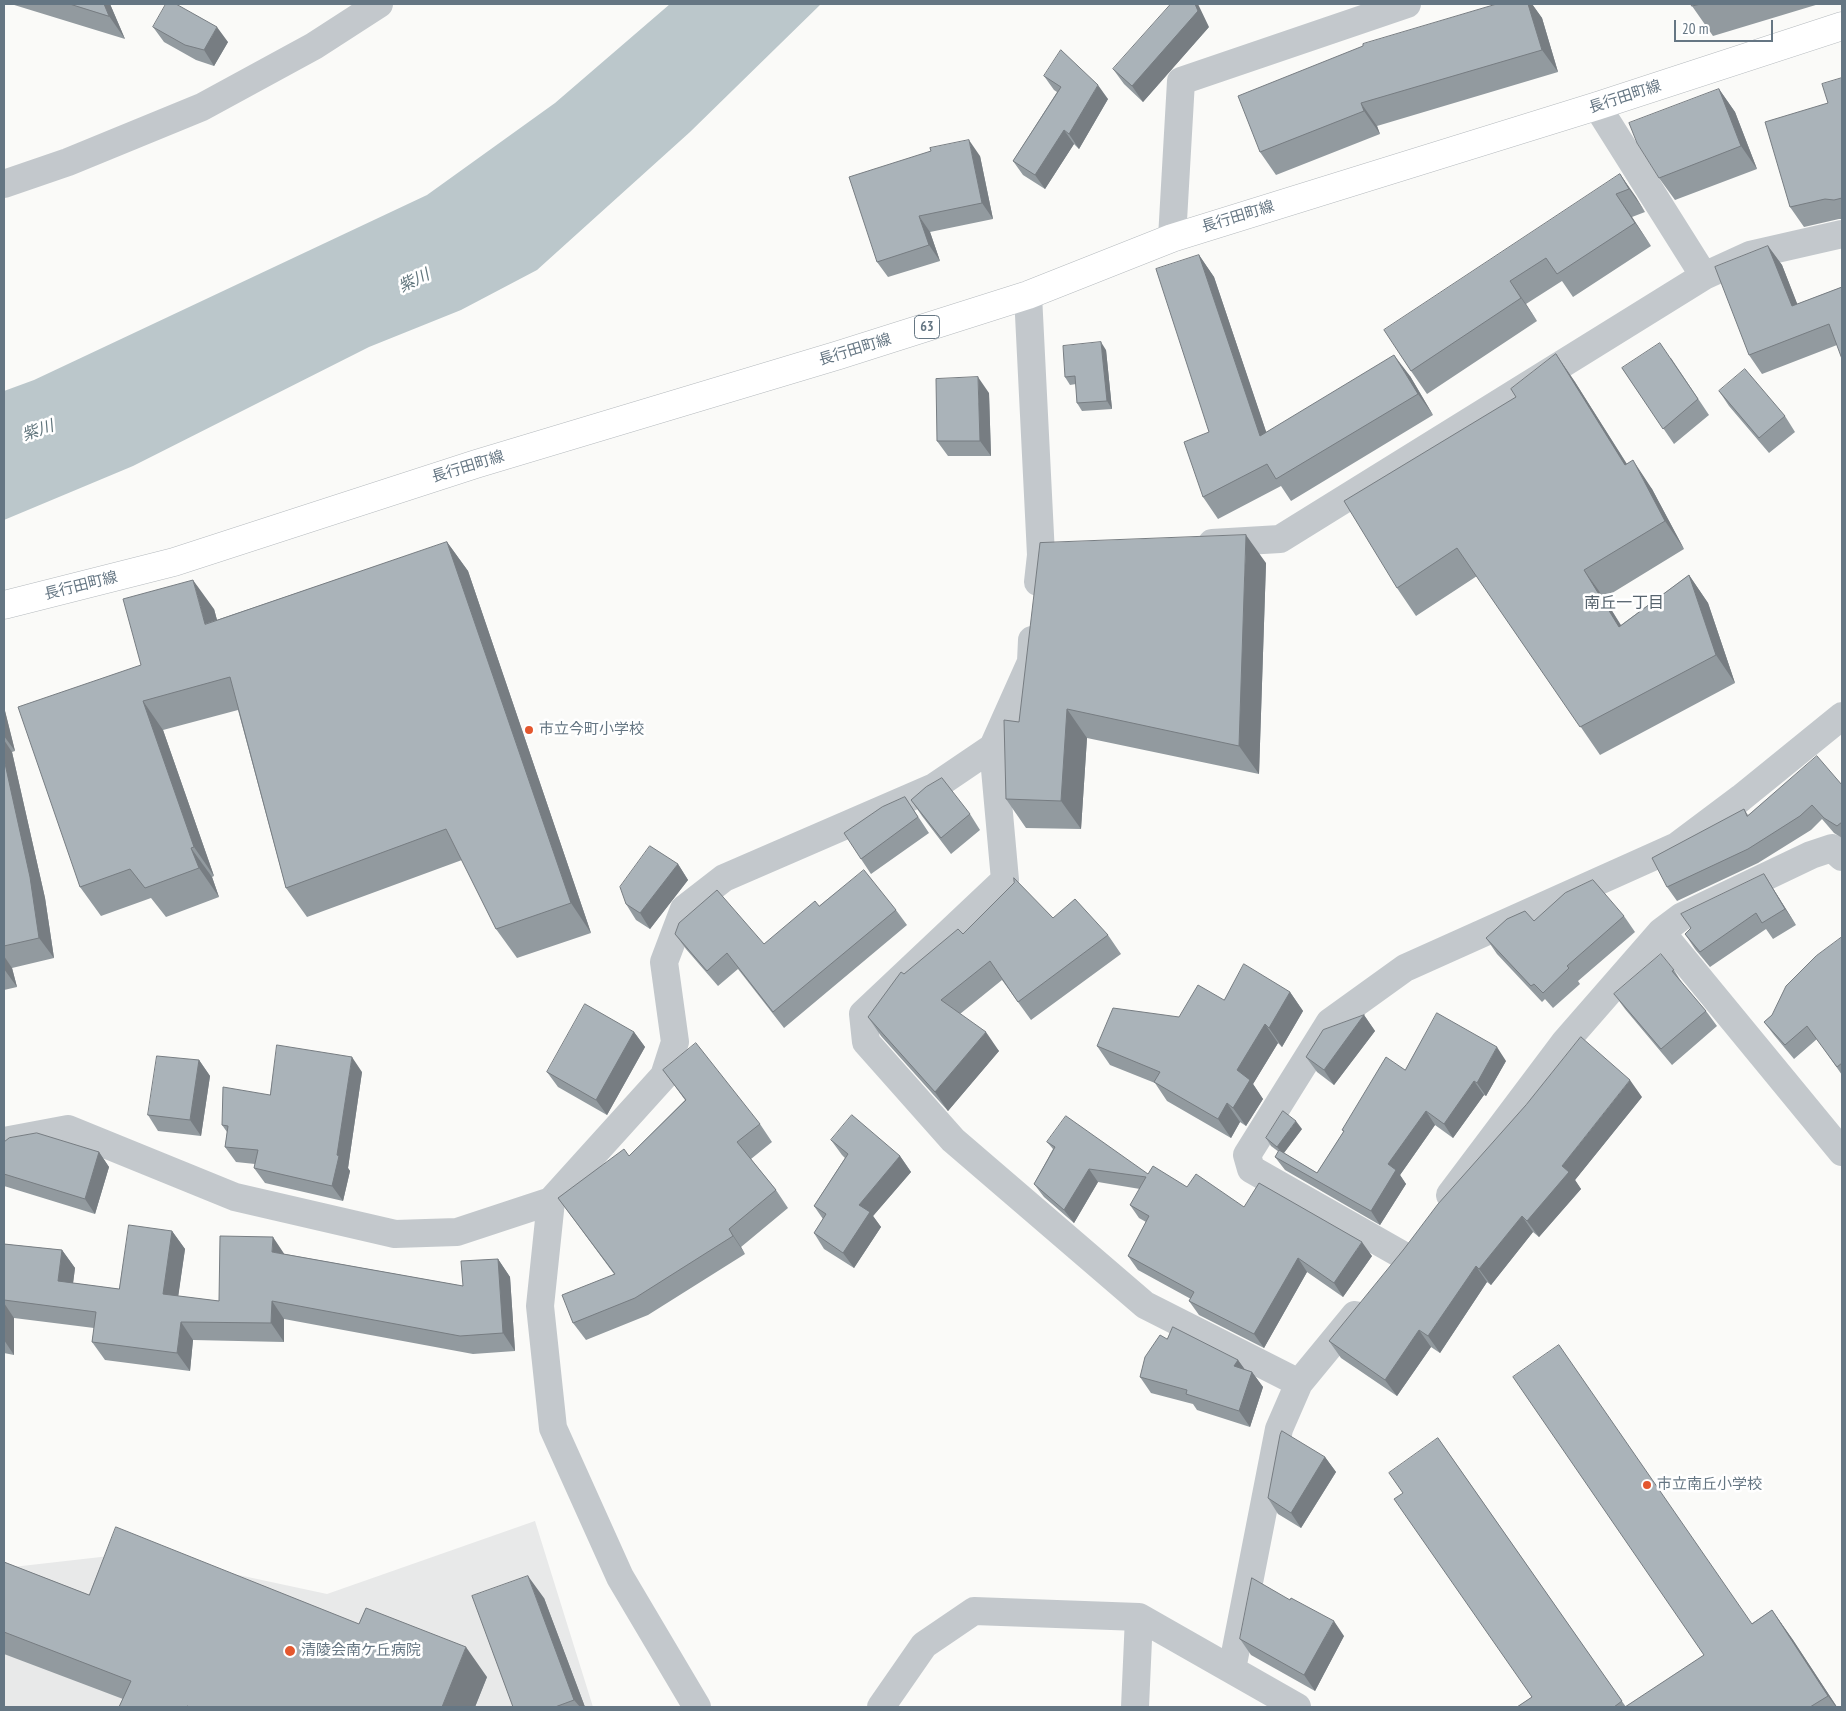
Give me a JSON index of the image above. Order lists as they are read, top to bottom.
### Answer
{
  "streets": {
    "main road": ["長行田町線", "63"]
  },
  "districts": ["南丘一丁目"],
  "water": ["紫川"],
  "places": ["市立今町小学校", "市立南丘小学校", "清陵会南ケ丘病院"],
  "scale_bar": "20 m"
}
